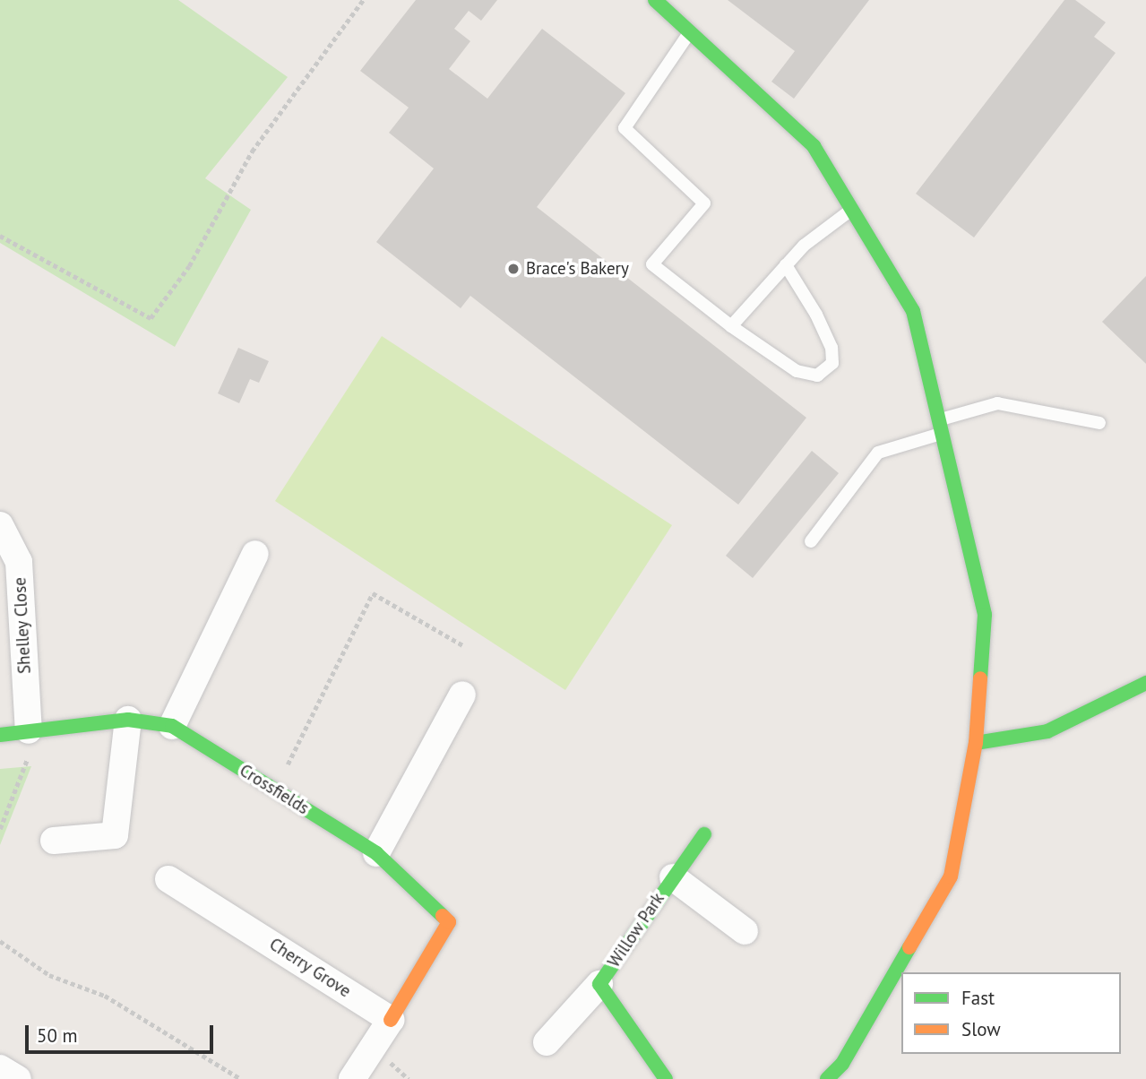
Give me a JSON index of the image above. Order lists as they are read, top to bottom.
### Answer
{
  "streets": {
    "street": [
      "Shelley Close",
      "Crossfields",
      "Willow Park",
      "Cherry Grove"
    ]
  },
  "crossings": [
    ["Shelley Close", "Crossfields"],
    ["Crossfields", "Cherry Grove"]
  ],
  "places": ["Brace's Bakery"],
  "legend": ["Fast", "Slow"],
  "scale_bar": "50 m"
}
